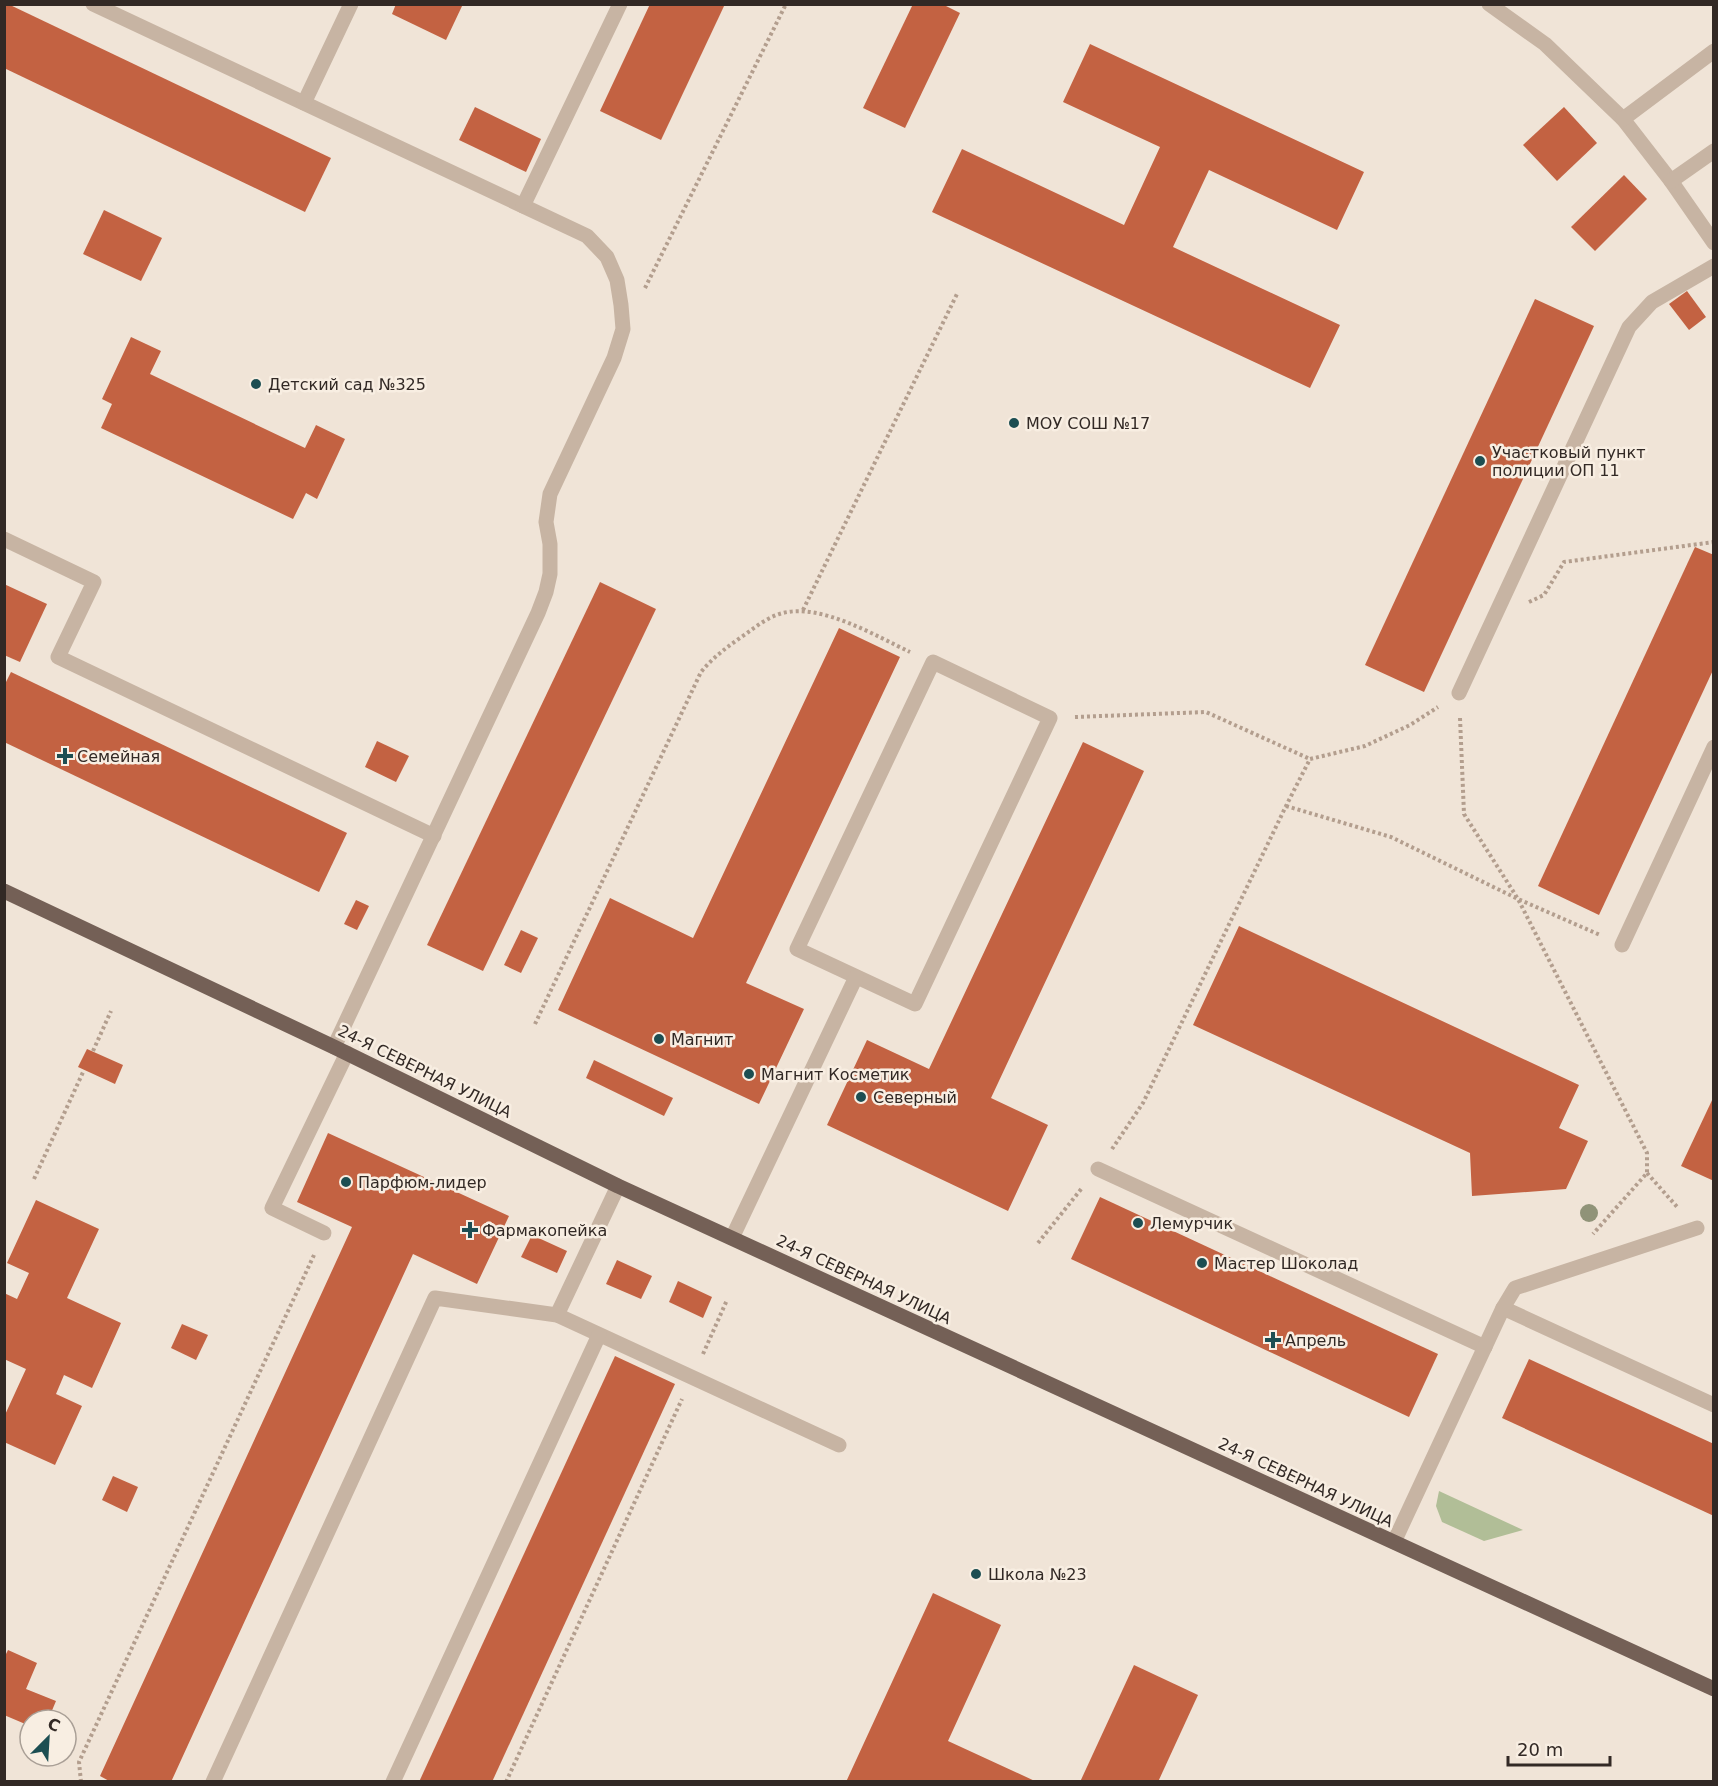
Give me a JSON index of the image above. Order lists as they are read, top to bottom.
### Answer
{
  "streets": {
    "main road": ["24-Я СЕВЕРНАЯ УЛИЦА"]
  },
  "places": {
    "other": [
      "Детский сад №325",
      "МОУ СОШ №17",
      "Участковый пункт полиции ОП 11",
      "Магнит",
      "Магнит Косметик",
      "Северный",
      "Парфюм-лидер",
      "Лемурчик",
      "Мастер Шоколад",
      "Школа №23"
    ],
    "health": ["Семейная", "Фармакопейка", "Апрель"]
  },
  "scale_bar": "20 m",
  "north": "top right"
}
